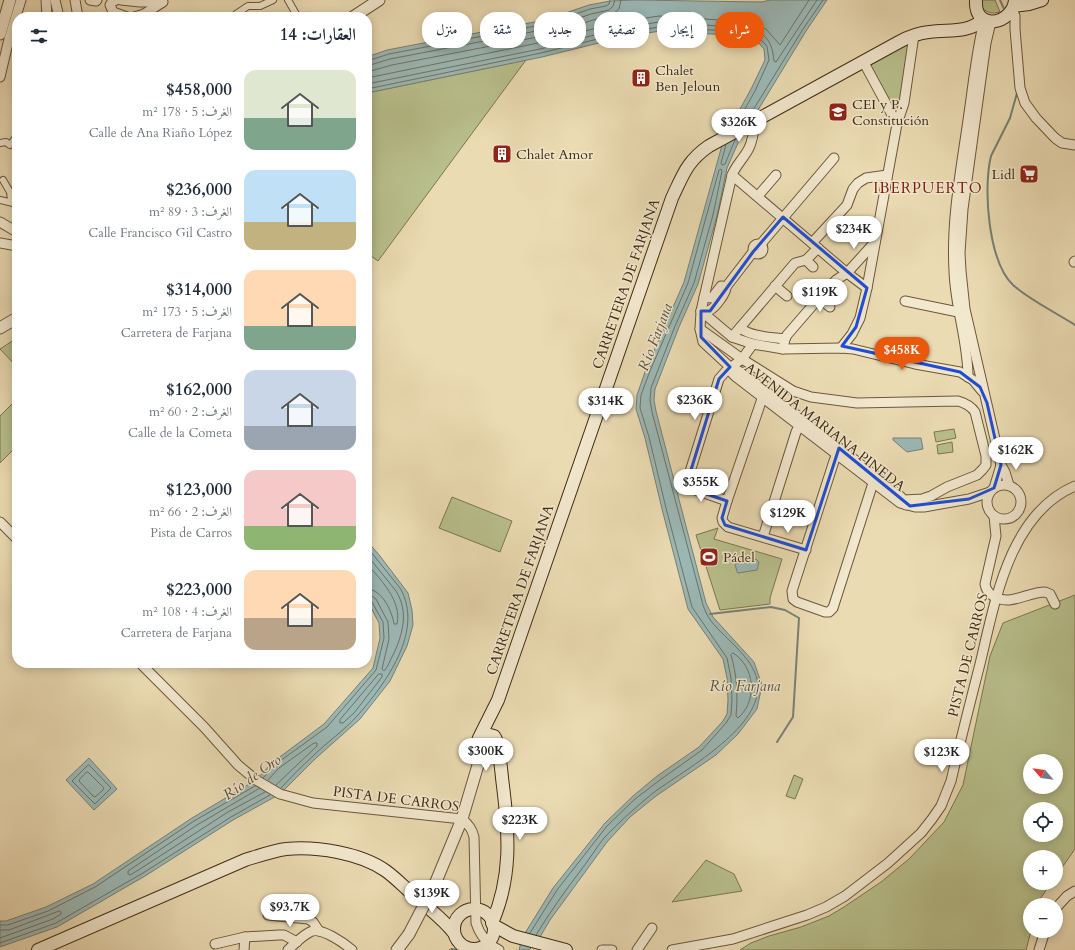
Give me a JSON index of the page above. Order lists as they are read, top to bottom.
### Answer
{
  "streets": {
    "main road": ["CARRETERA DE FARJANA"],
    "street": ["AVENIDA MARIANA PINEDA", "PISTA DE CARROS"]
  },
  "crossings": [
    ["CARRETERA DE FARJANA", "AVENIDA MARIANA PINEDA"],
    ["CARRETERA DE FARJANA", "PISTA DE CARROS"]
  ],
  "districts": ["IBERPUERTO"],
  "water": ["Río Farjana", "Río de Oro"],
  "places": {
    "building": ["Chalet Ben Jeloun", "Chalet Amor"],
    "school or university": ["CEI y P. Constitución"],
    "supermarket": ["Lidl"],
    "sports": ["Pádel"]
  },
  "north": "top left",
  "page": {
    "chip": [
      "شراء",
      "إيجار",
      "تصفية",
      "جديد",
      "شقة",
      "منزل"
    ],
    "heading": "العقارات: 14",
    "list": [
      {
        "name": "$458,000",
        "note": "الغرف: 5 · 178 m² · Calle de Ana Riaño López"
      },
      {
        "name": "$236,000",
        "note": "الغرف: 3 · 89 m² · Calle Francisco Gil Castro"
      },
      {
        "name": "$314,000",
        "note": "الغرف: 5 · 173 m² · Carretera de Farjana"
      },
      {
        "name": "$162,000",
        "note": "الغرف: 2 · 60 m² · Calle de la Cometa"
      },
      {
        "name": "$123,000",
        "note": "الغرف: 2 · 66 m² · Pista de Carros"
      },
      {
        "name": "$223,000",
        "note": "الغرف: 4 · 108 m² · Carretera de Farjana"
      }
    ],
    "price": [
      "$326K",
      "$234K",
      "$119K",
      "$458K",
      "$236K",
      "$314K",
      "$162K",
      "$355K",
      "$129K",
      "$300K",
      "$123K",
      "$223K",
      "$139K",
      "$93.7K"
    ],
    "map_buttons": ["+", "−"]
  }
}
